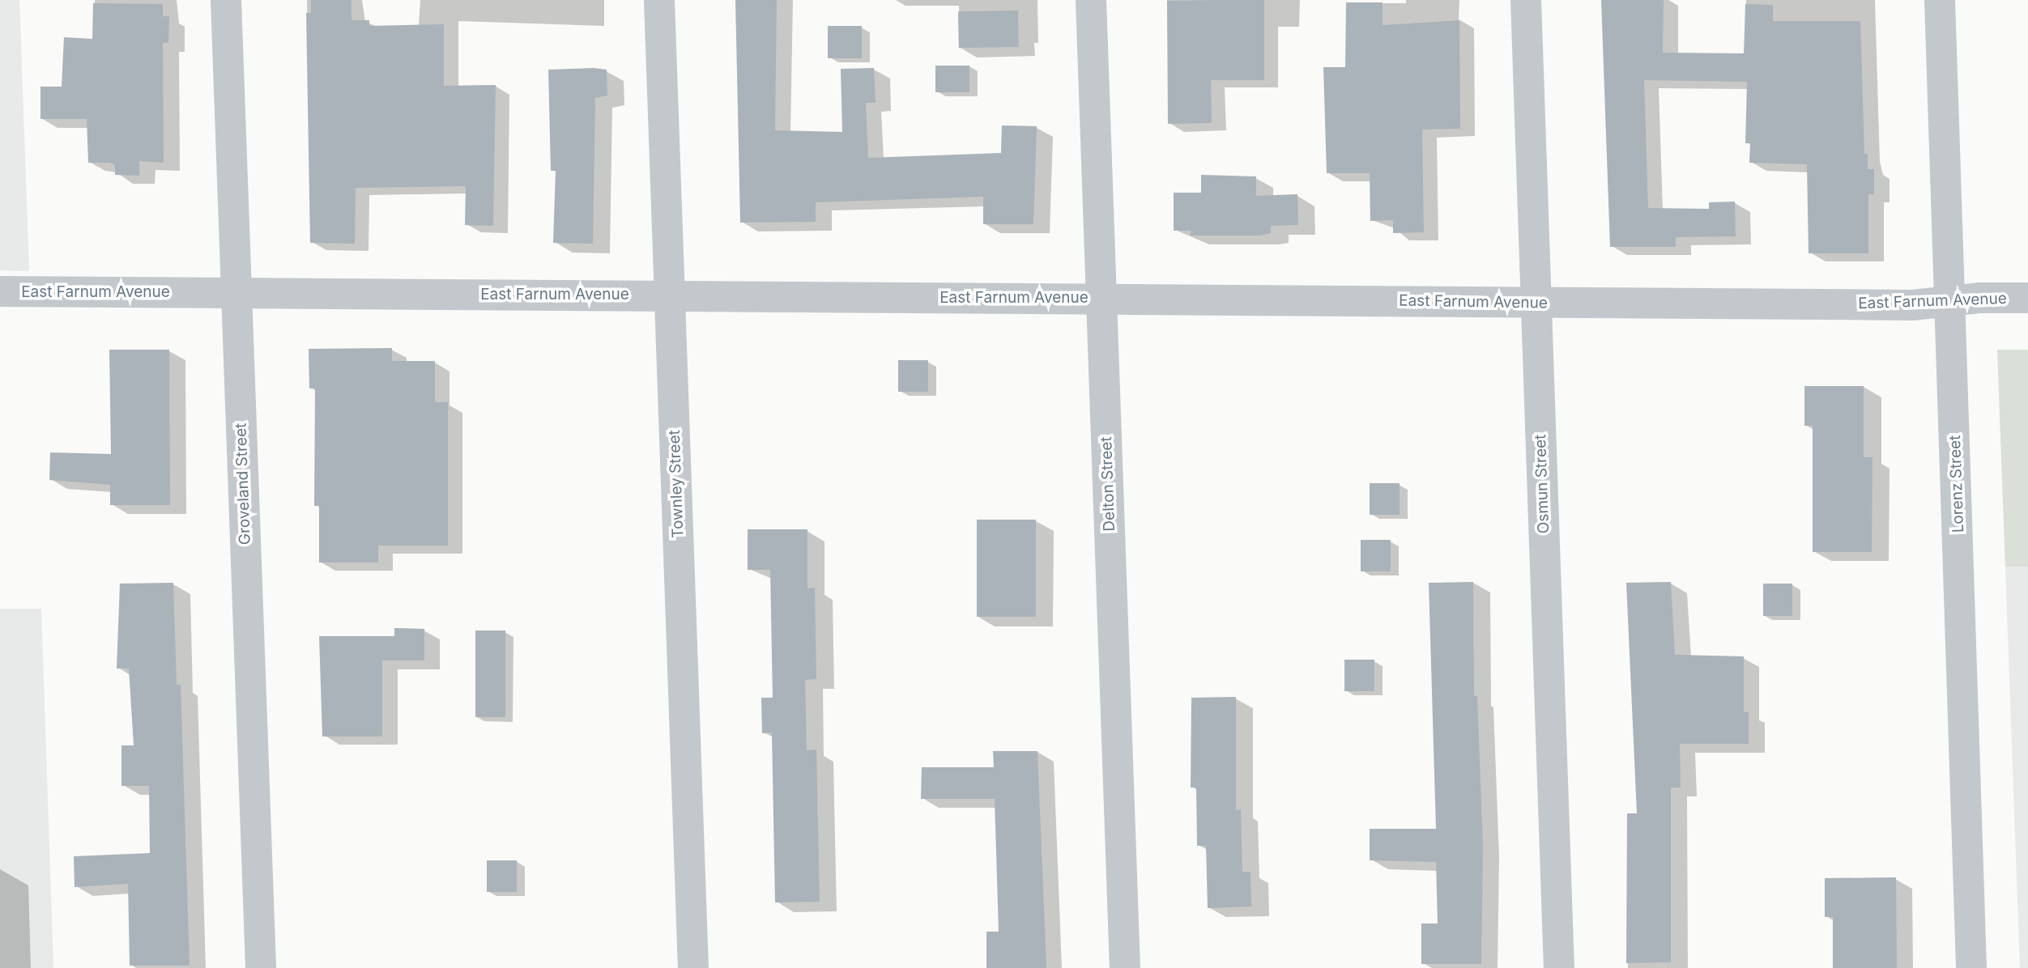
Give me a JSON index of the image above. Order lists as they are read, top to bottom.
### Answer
{
  "streets": {
    "street": [
      "East Farnum Avenue",
      "Groveland Street",
      "Townley Street",
      "Delton Street",
      "Osmun Street",
      "Lorenz Street"
    ]
  },
  "crossings": [
    ["East Farnum Avenue", "Groveland Street"],
    ["East Farnum Avenue", "Townley Street"],
    ["East Farnum Avenue", "Delton Street"],
    ["East Farnum Avenue", "Osmun Street"],
    ["East Farnum Avenue", "Lorenz Street"]
  ]
}
